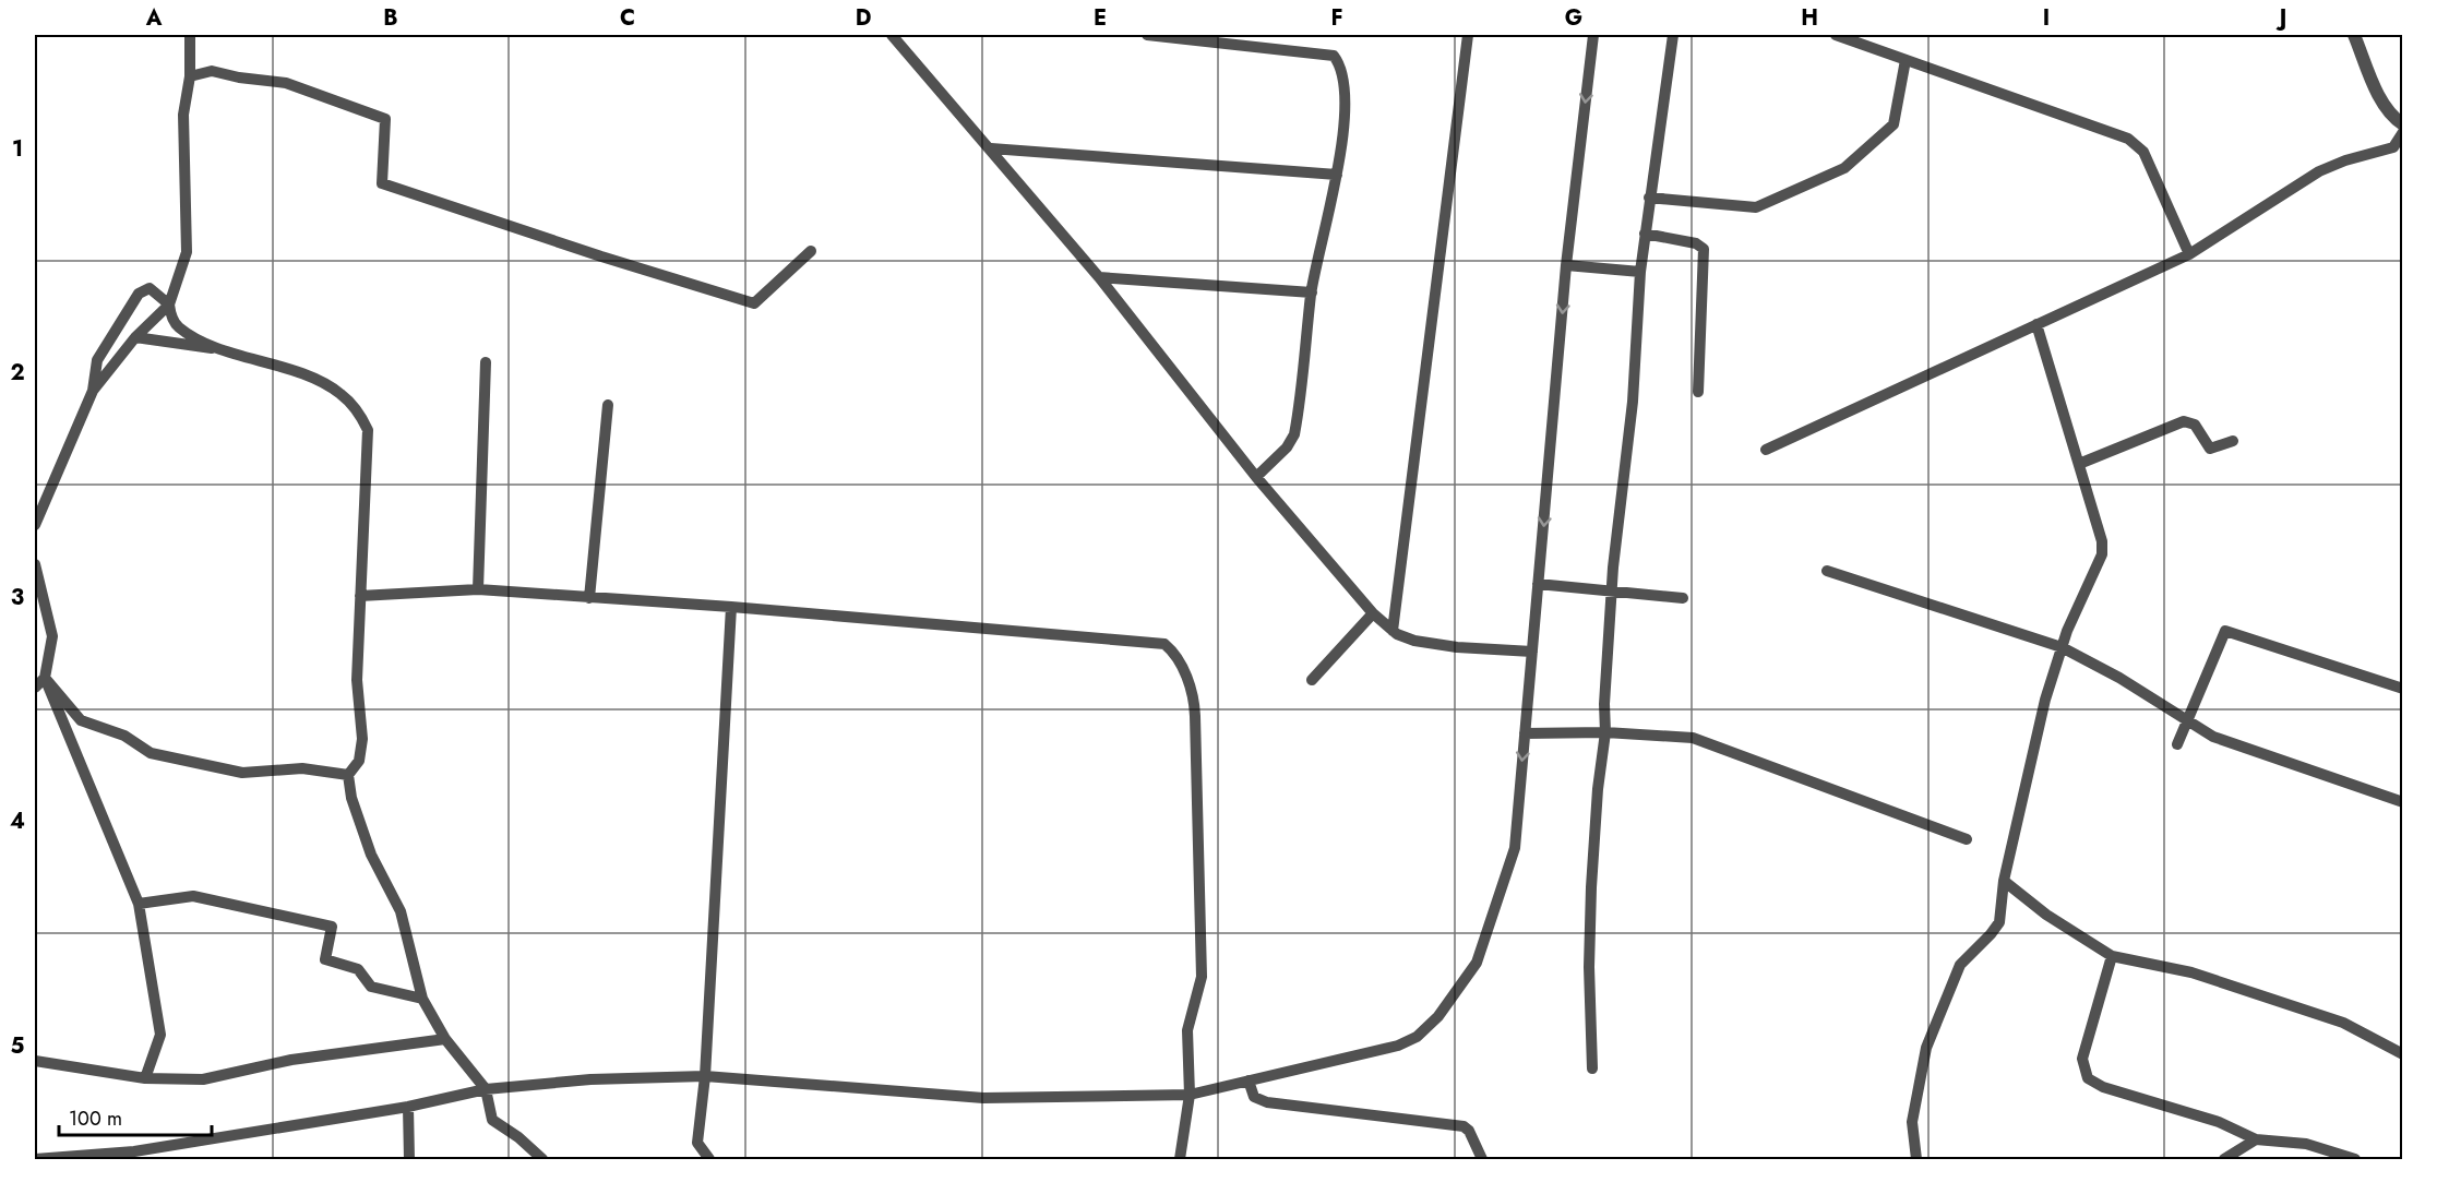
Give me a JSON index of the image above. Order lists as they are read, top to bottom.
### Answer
{
  "scale_bar": "100 m",
  "grid": {
    "columns": [
      "A",
      "B",
      "C",
      "D",
      "E",
      "F",
      "G",
      "H",
      "I",
      "J"
    ],
    "rows": [
      "1",
      "2",
      "3",
      "4",
      "5"
    ]
  }
}
